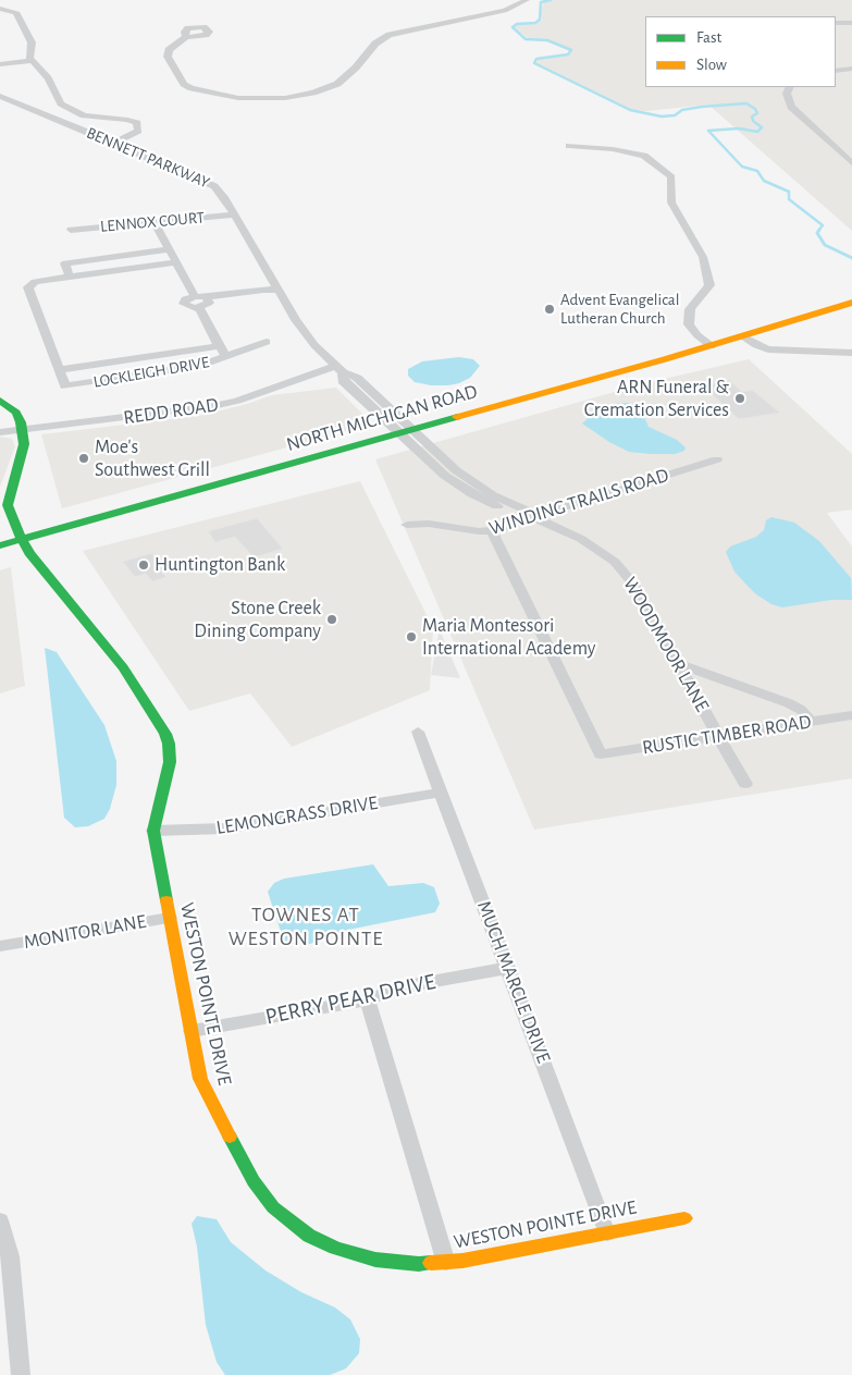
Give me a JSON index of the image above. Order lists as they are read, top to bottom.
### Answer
{
  "streets": {
    "street": [
      "BENNETT PARKWAY",
      "LENNOX COURT",
      "LOCKLEIGH DRIVE",
      "REDD ROAD",
      "NORTH MICHIGAN ROAD",
      "WINDING TRAILS ROAD",
      "WOODMOOR LANE",
      "RUSTIC TIMBER ROAD",
      "LEMONGRASS DRIVE",
      "MONITOR LANE",
      "MUCH MARCLE DRIVE",
      "WESTON POINTE DRIVE",
      "PERRY PEAR DRIVE"
    ]
  },
  "crossings": [
    ["BENNETT PARKWAY", "LENNOX COURT"],
    ["BENNETT PARKWAY", "REDD ROAD"],
    ["BENNETT PARKWAY", "NORTH MICHIGAN ROAD"],
    ["BENNETT PARKWAY", "WOODMOOR LANE"],
    ["REDD ROAD", "WESTON POINTE DRIVE"],
    ["NORTH MICHIGAN ROAD", "WOODMOOR LANE"],
    ["NORTH MICHIGAN ROAD", "WESTON POINTE DRIVE"],
    ["WINDING TRAILS ROAD", "WOODMOOR LANE"],
    ["WINDING TRAILS ROAD", "RUSTIC TIMBER ROAD"],
    ["WOODMOOR LANE", "RUSTIC TIMBER ROAD"],
    ["LEMONGRASS DRIVE", "MUCH MARCLE DRIVE"],
    ["LEMONGRASS DRIVE", "WESTON POINTE DRIVE"],
    ["MONITOR LANE", "WESTON POINTE DRIVE"],
    ["MUCH MARCLE DRIVE", "WESTON POINTE DRIVE"],
    ["MUCH MARCLE DRIVE", "PERRY PEAR DRIVE"],
    ["WESTON POINTE DRIVE", "PERRY PEAR DRIVE"]
  ],
  "districts": ["TOWNES AT WESTON POINTE"],
  "places": [
    "Advent Evangelical Lutheran Church",
    "ARN Funeral & Cremation Services",
    "Moe's Southwest Grill",
    "Huntington Bank",
    "Stone Creek Dining Company",
    "Maria Montessori International Academy"
  ],
  "legend": ["Fast", "Slow"]
}
